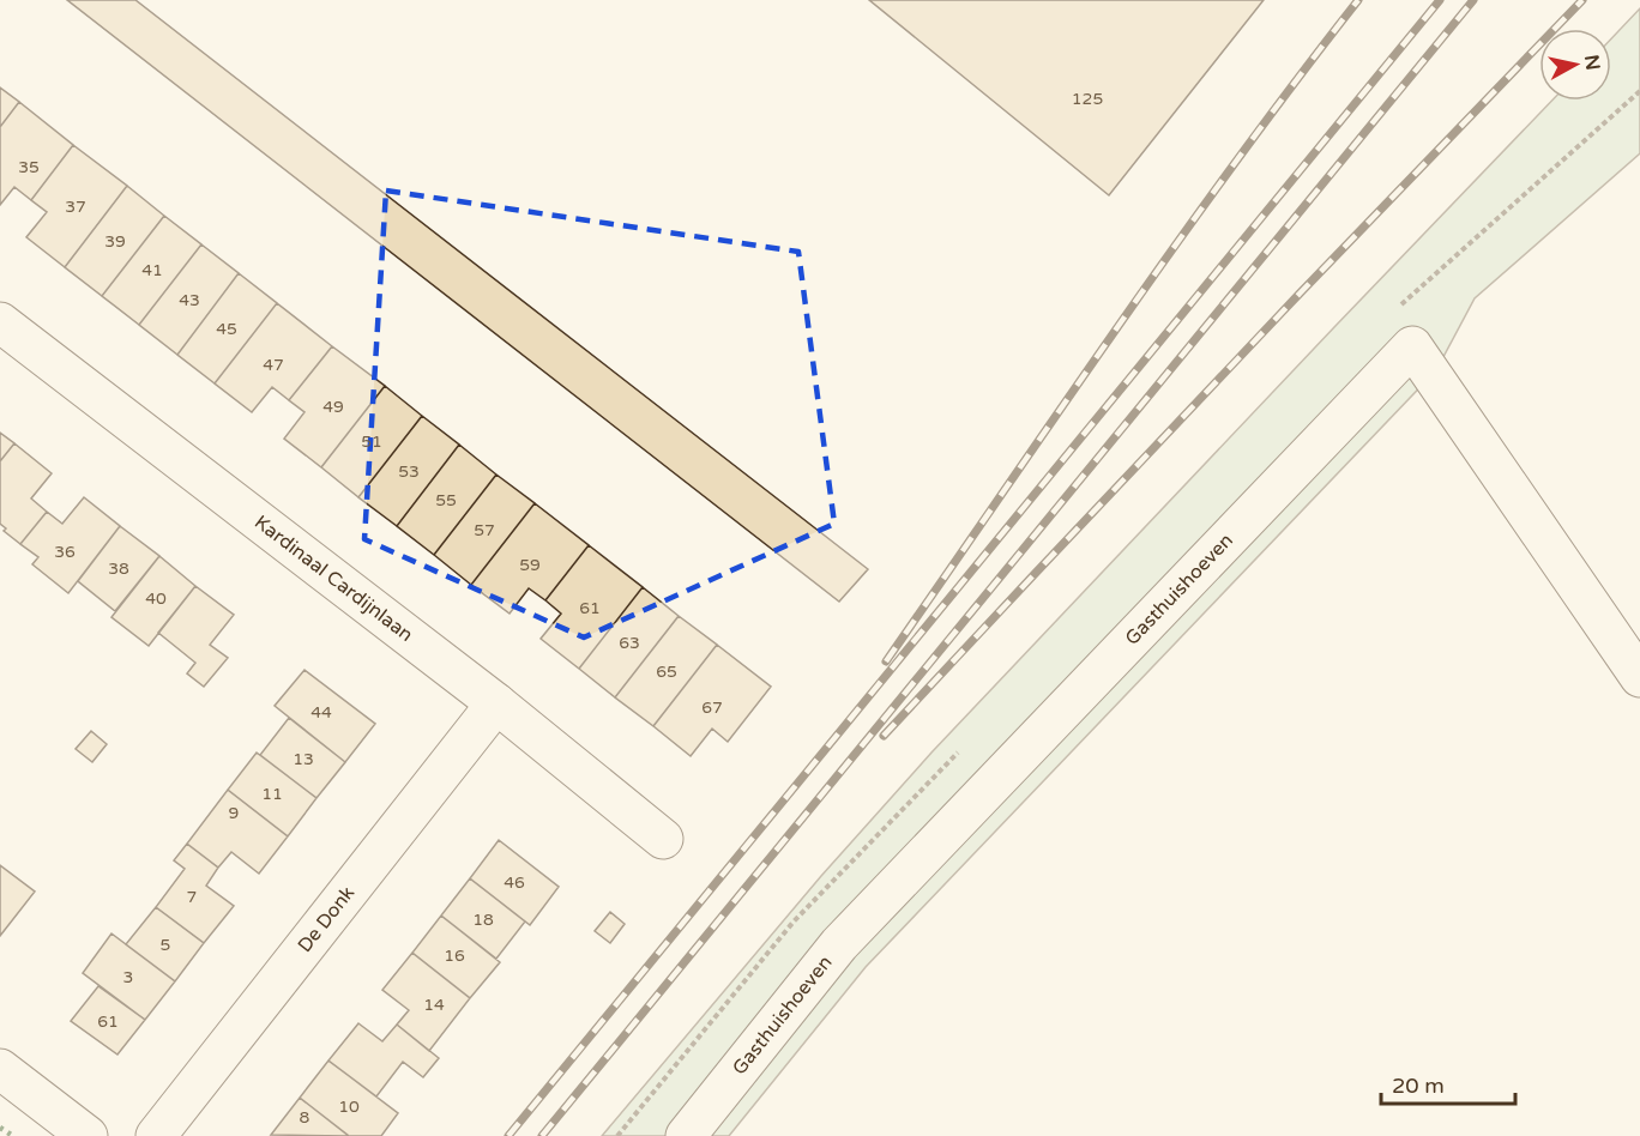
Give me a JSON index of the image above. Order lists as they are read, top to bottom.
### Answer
{
  "streets": {
    "street": ["Kardinaal Cardijnlaan", "Gasthuishoeven", "De Donk"]
  },
  "crossings": [
    ["Kardinaal Cardijnlaan", "De Donk"]
  ],
  "house_numbers": [
    "125",
    "35",
    "37",
    "39",
    "41",
    "43",
    "45",
    "47",
    "49",
    "51",
    "53",
    "55",
    "57",
    "36",
    "59",
    "38",
    "40",
    "61",
    "63",
    "65",
    "67",
    "44",
    "13",
    "11",
    "9",
    "46",
    "7",
    "18",
    "5",
    "16",
    "3",
    "14",
    "61",
    "10",
    "8"
  ],
  "scale_bar": "20 m",
  "north": "right"
}
